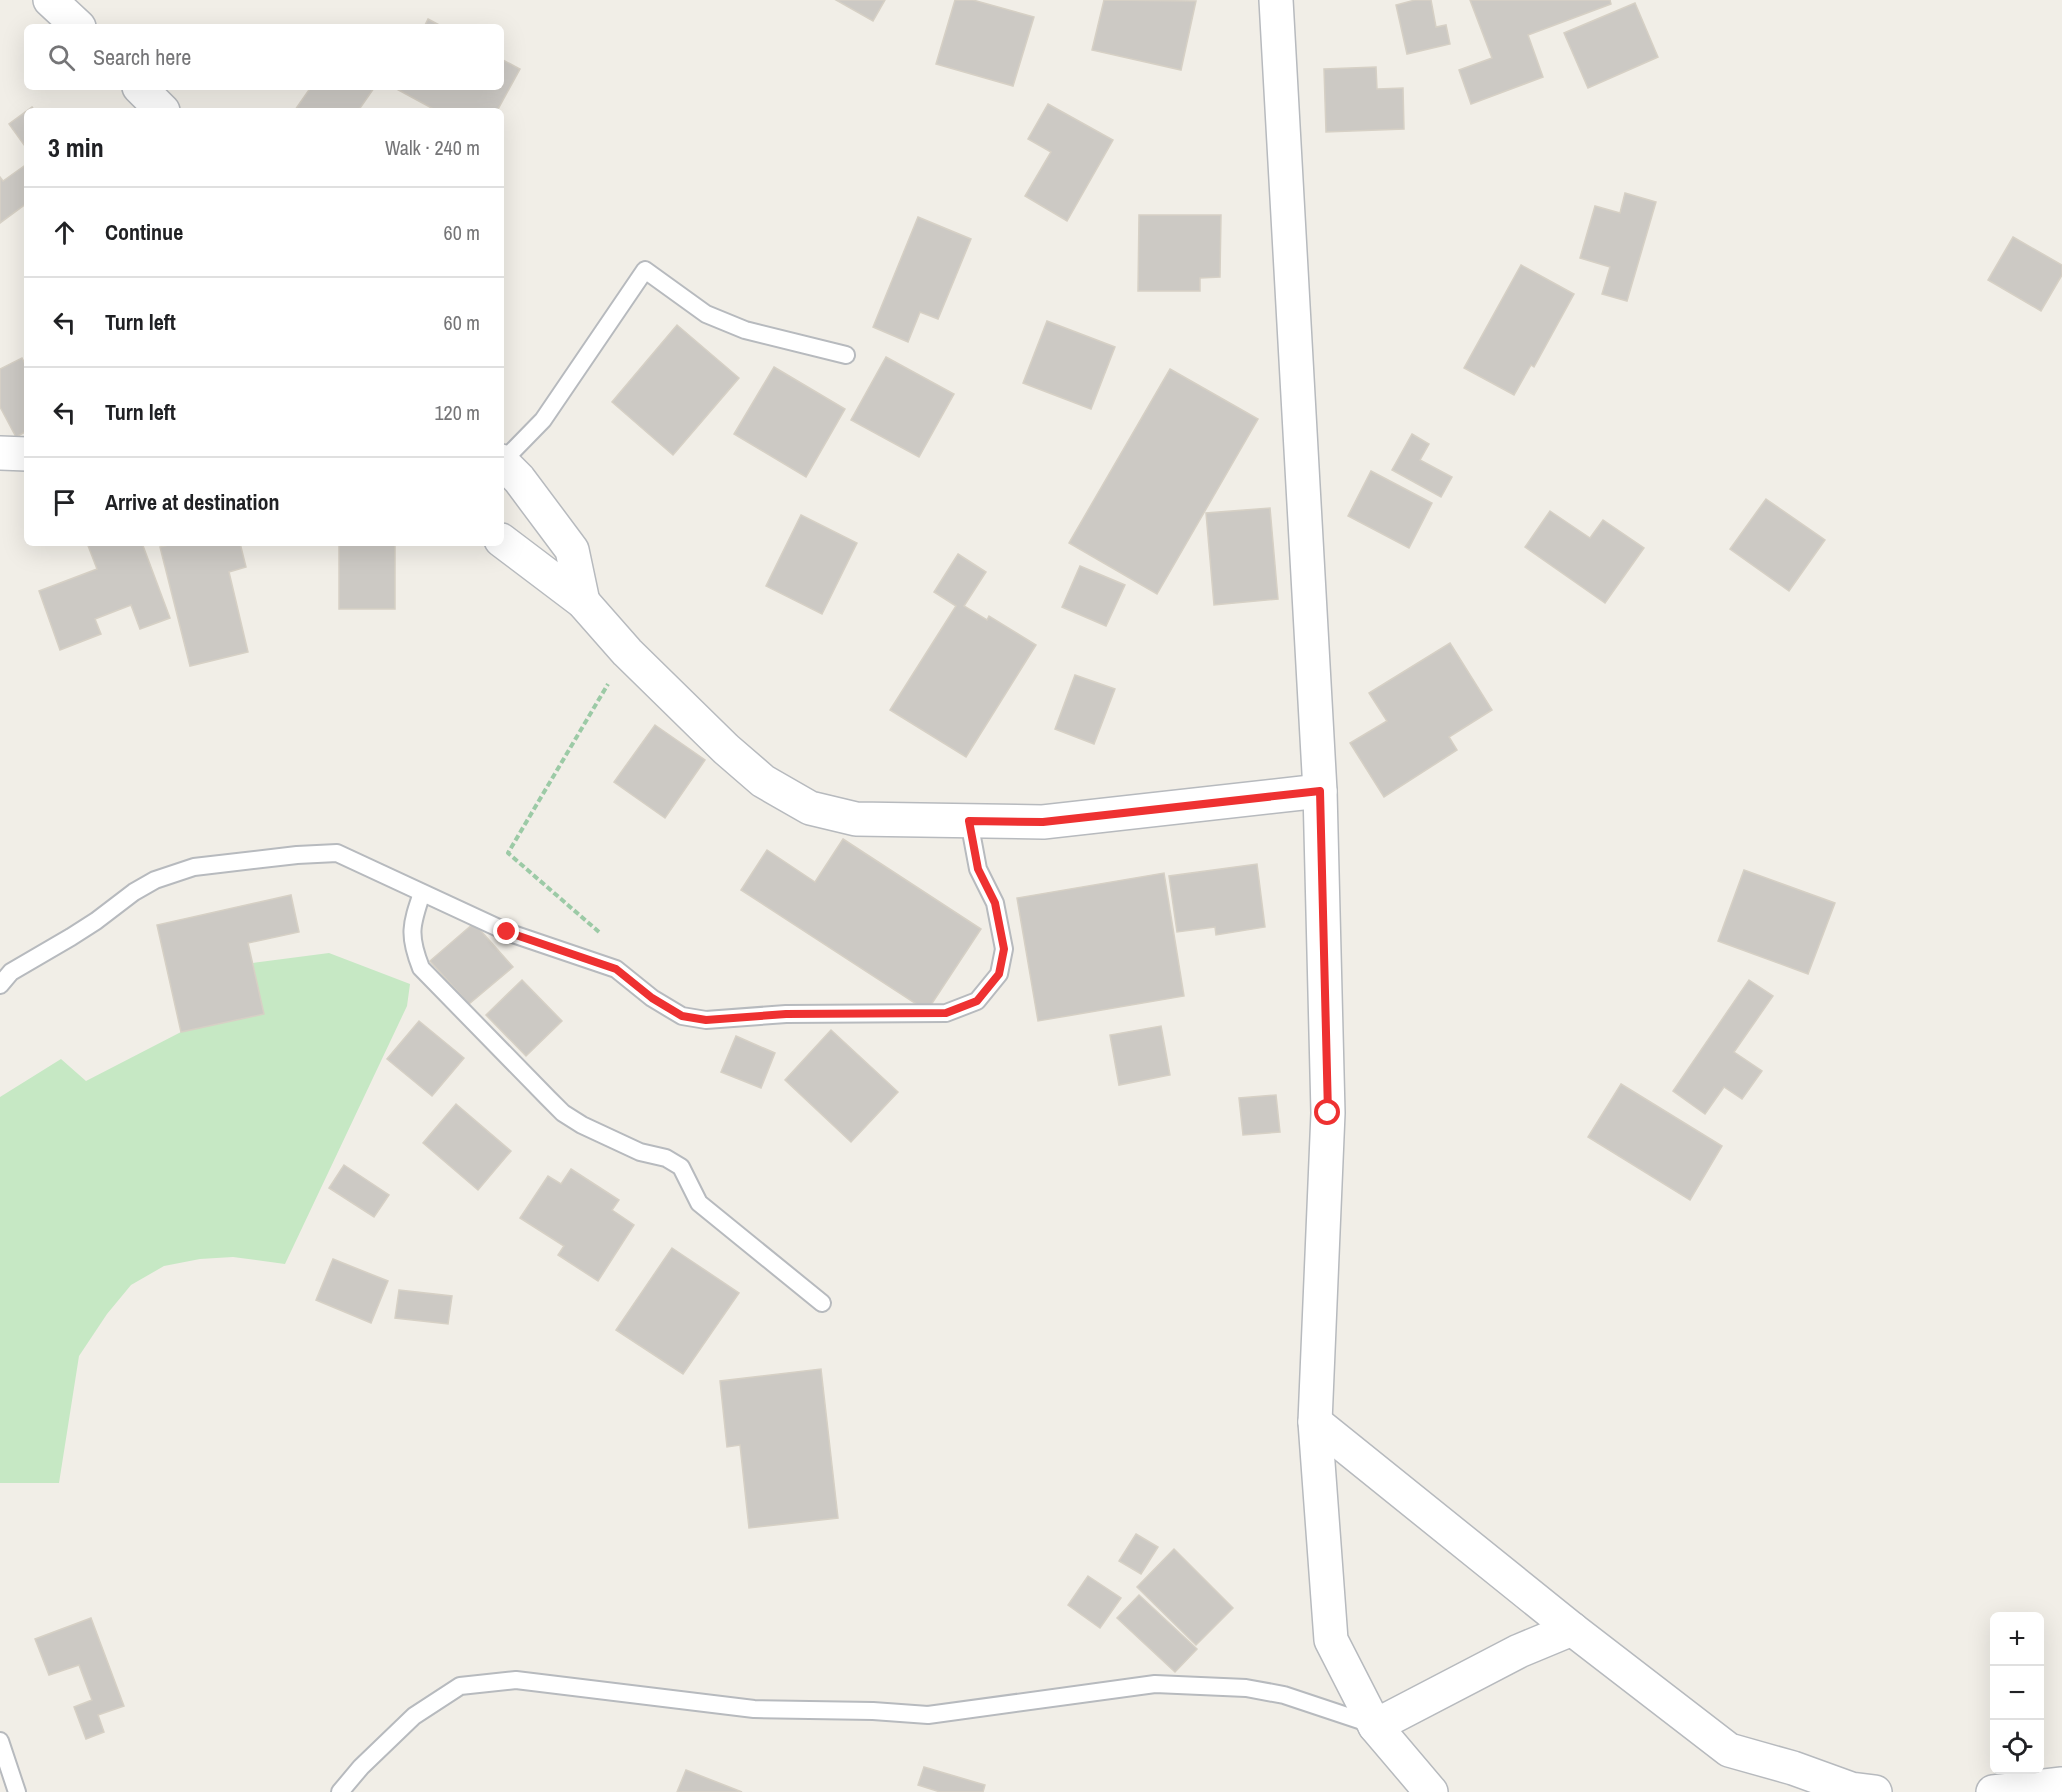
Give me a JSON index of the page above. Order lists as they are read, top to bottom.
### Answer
{
  "page": {
    "search": "Search here",
    "heading": ["3 min", "Walk · 240 m"],
    "list": [
      ["Continue", "60 m"],
      ["Turn left", "60 m"],
      ["Turn left", "120 m"],
      "Arrive at destination"
    ],
    "map_buttons": ["+", "−"]
  }
}
